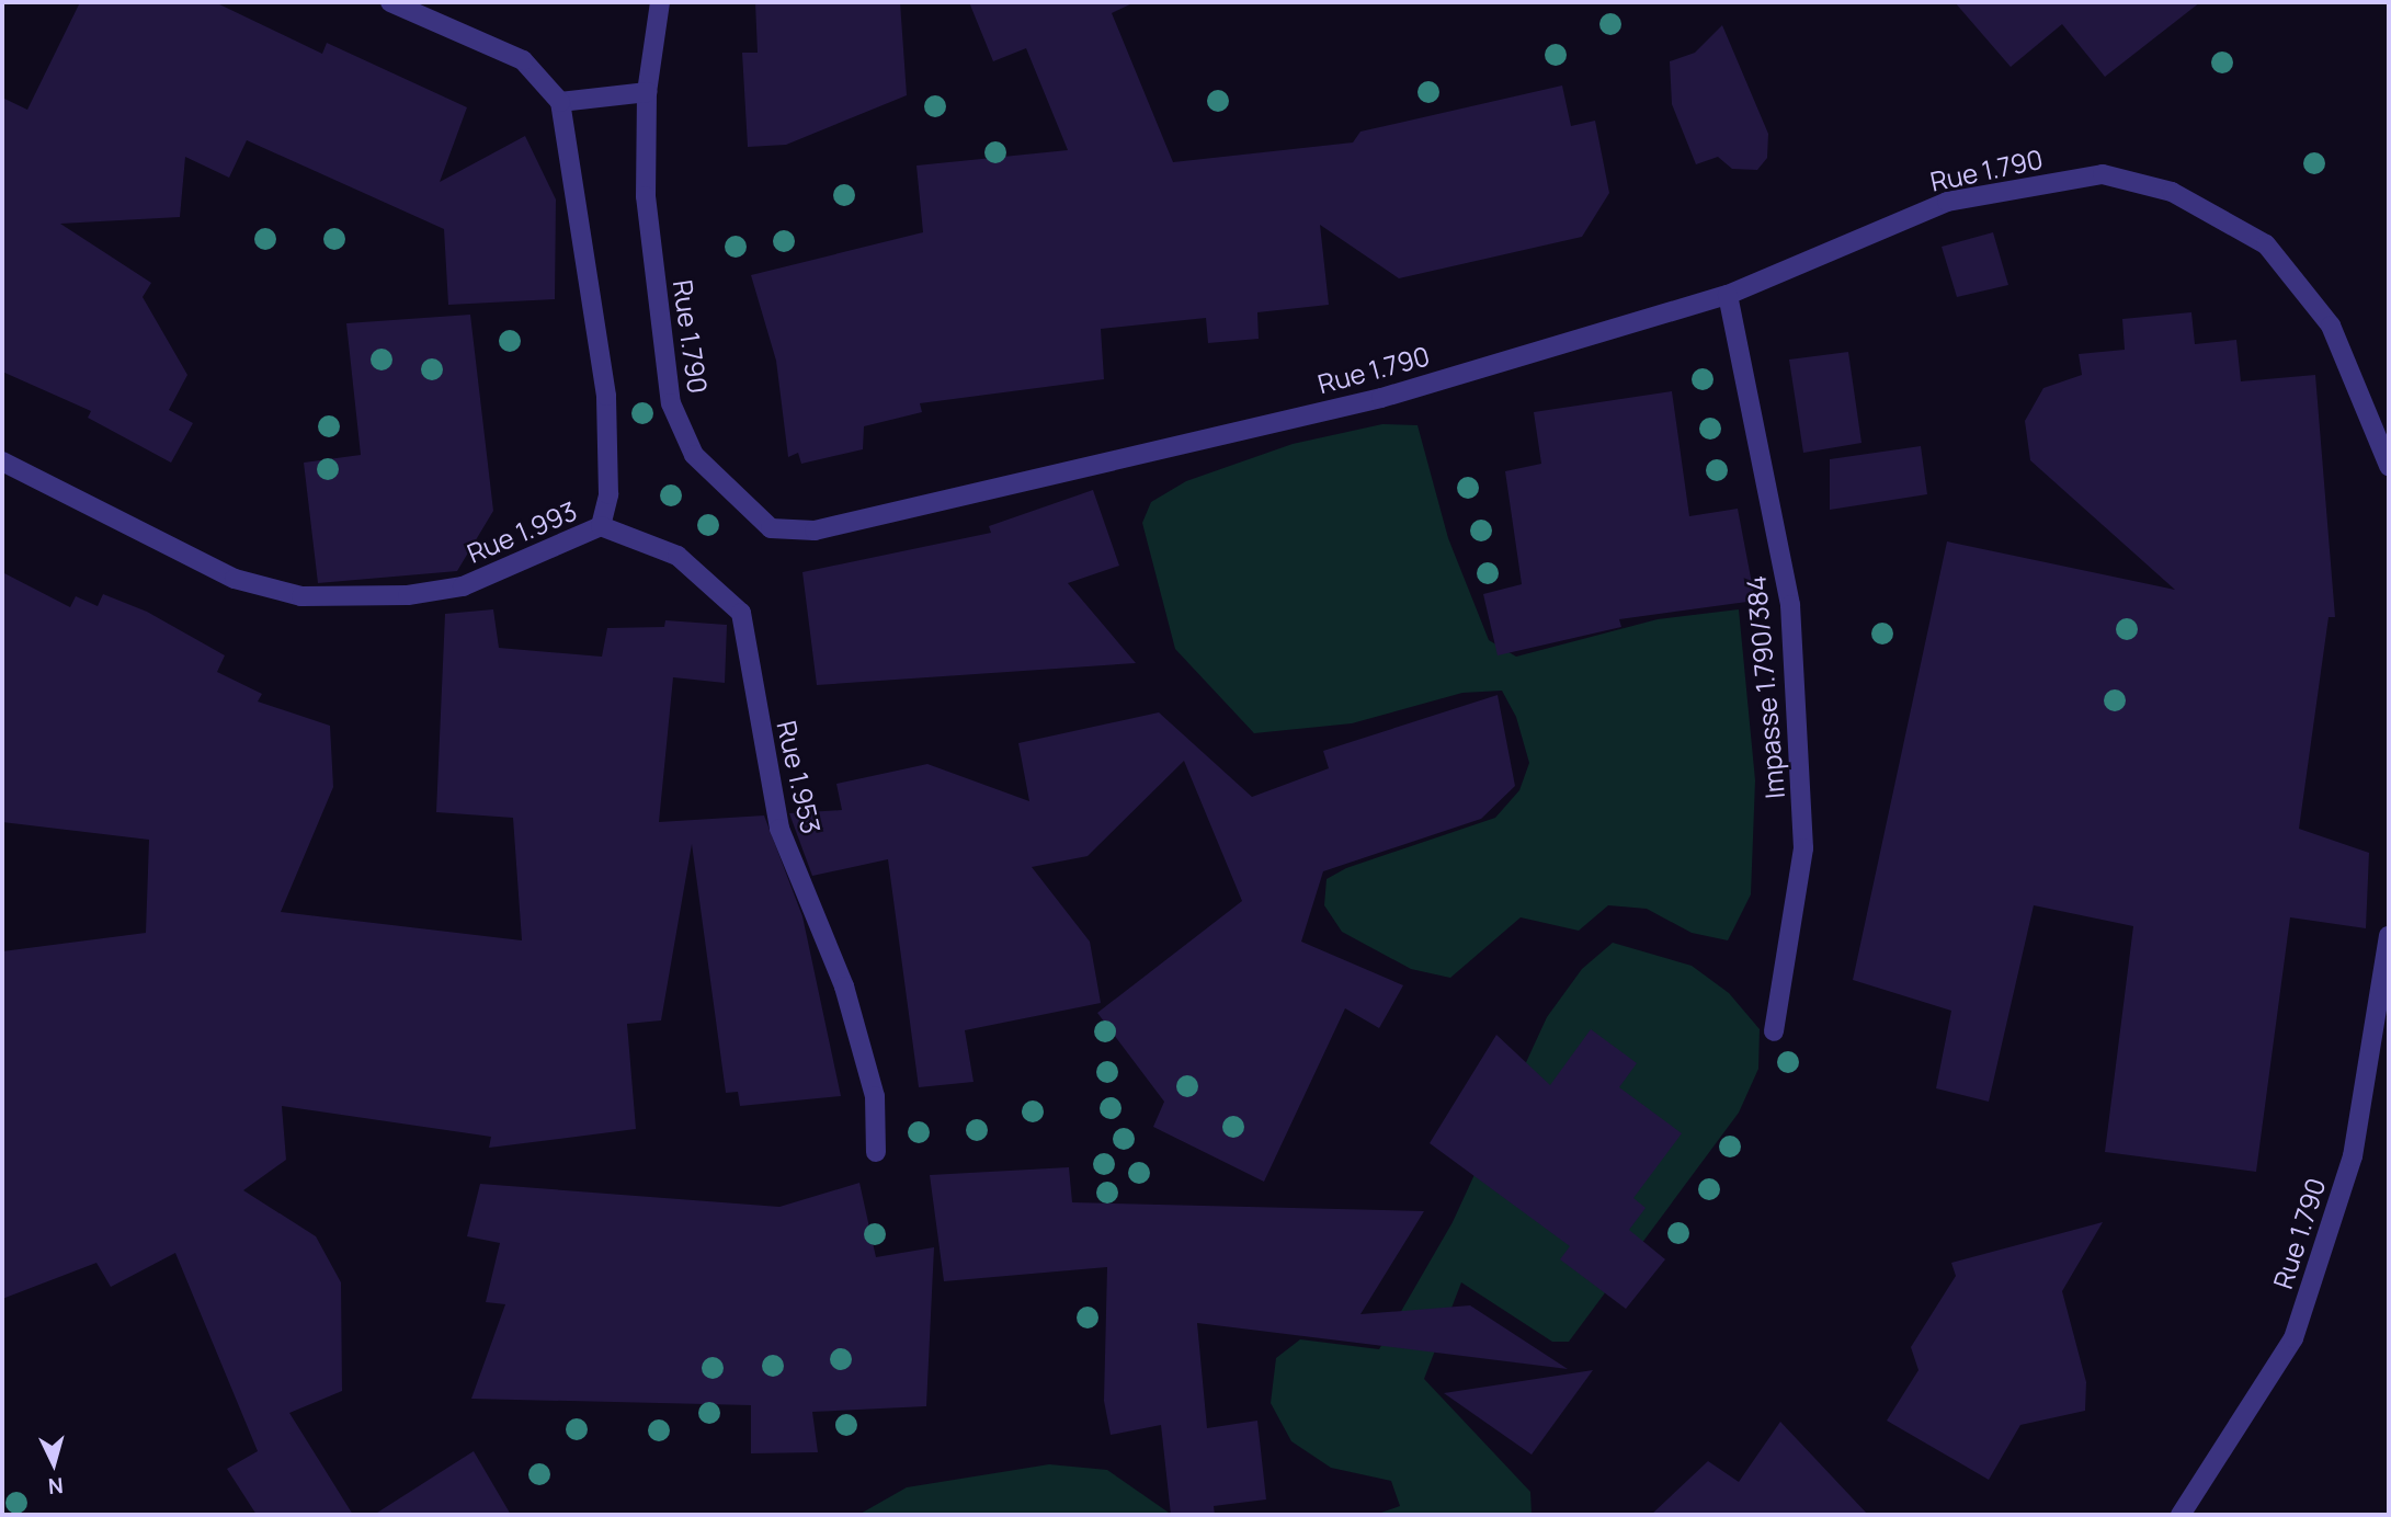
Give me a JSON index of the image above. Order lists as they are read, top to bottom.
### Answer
{
  "streets": {
    "street": [
      "Rue 1.790",
      "Rue 1.993",
      "Impasse 1.790/384",
      "Rue 1.953"
    ]
  },
  "crossings": [
    ["Rue 1.790", "Impasse 1.790/384"],
    ["Rue 1.993", "Rue 1.953"]
  ],
  "north": "bottom"
}
